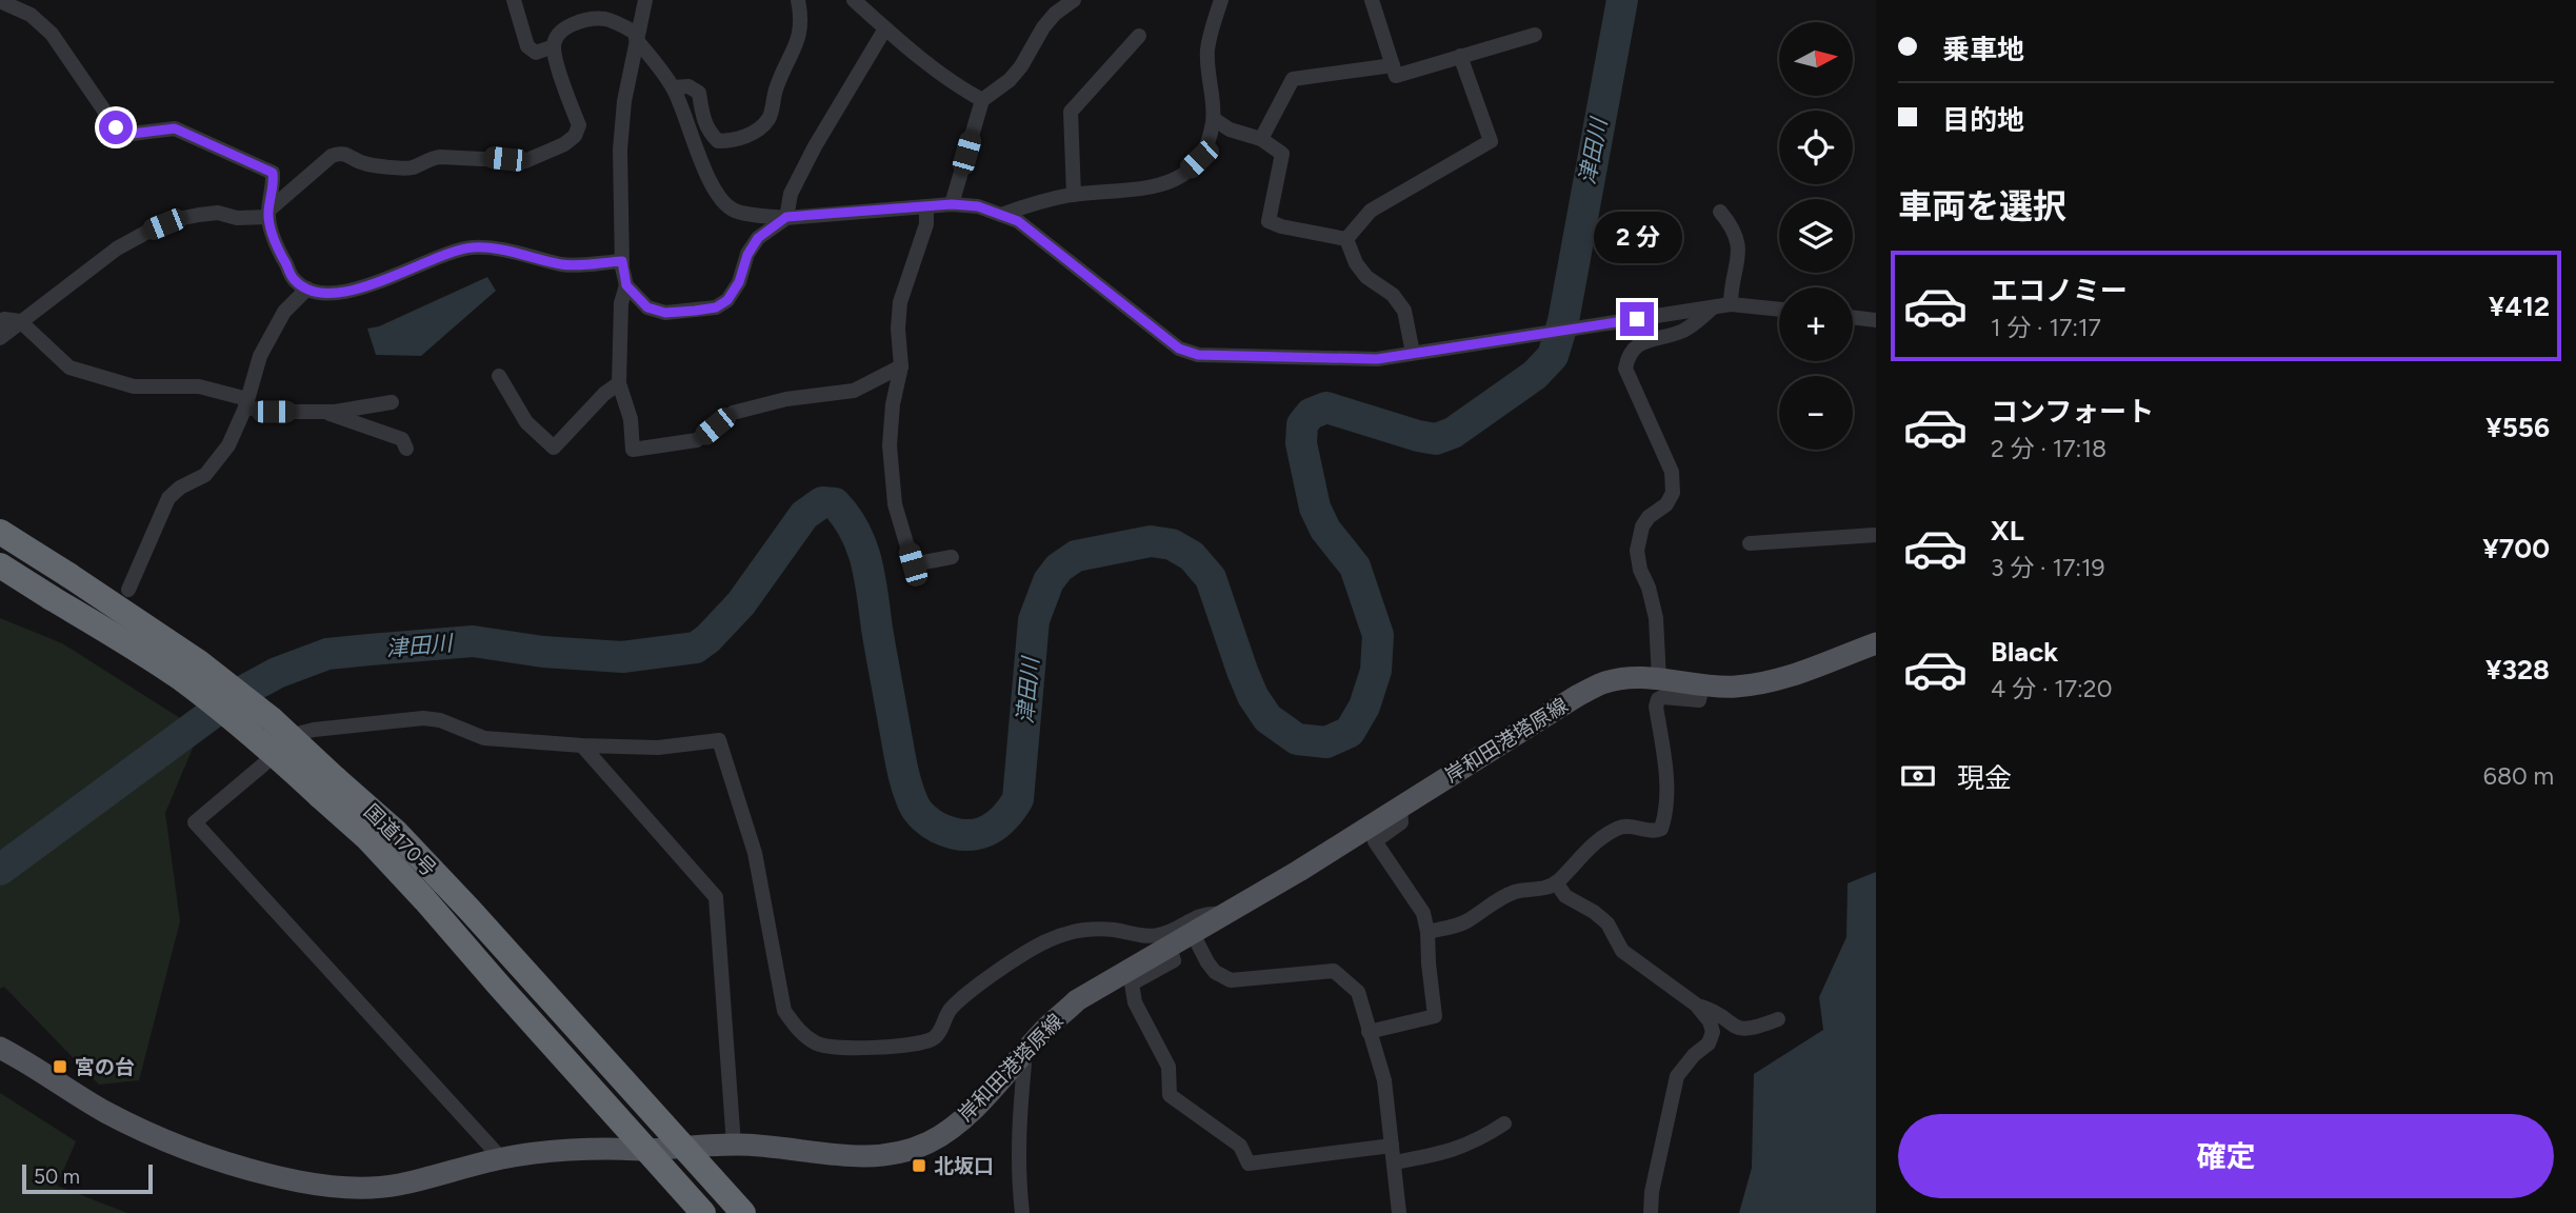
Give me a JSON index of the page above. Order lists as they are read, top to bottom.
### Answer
{
  "streets": {
    "highway": ["国道170号"],
    "main road": ["岸和田港塔原線"]
  },
  "crossings": [
    ["岸和田港塔原線", "国道170号"]
  ],
  "water": ["津田川"],
  "places": {
    "transit": ["宮の台", "北坂口"]
  },
  "scale_bar": "50 m",
  "north": "right",
  "page": {
    "banner": ["乗車地", "目的地"],
    "map_buttons": ["+", "−"],
    "heading": "車両を選択",
    "bubble": "2 分",
    "list": [
      {
        "name": "エコノミー",
        "note": "1 分 · 17:17",
        "value": "¥412"
      },
      {
        "name": "コンフォート",
        "note": "2 分 · 17:18",
        "value": "¥556"
      },
      {
        "name": "XL",
        "note": "3 分 · 17:19",
        "value": "¥700"
      },
      {
        "name": "Black",
        "note": "4 分 · 17:20",
        "value": "¥328"
      }
    ],
    "pay": ["現金", "680 m"],
    "buttons": "確定",
    "scale": "50 m"
  }
}
